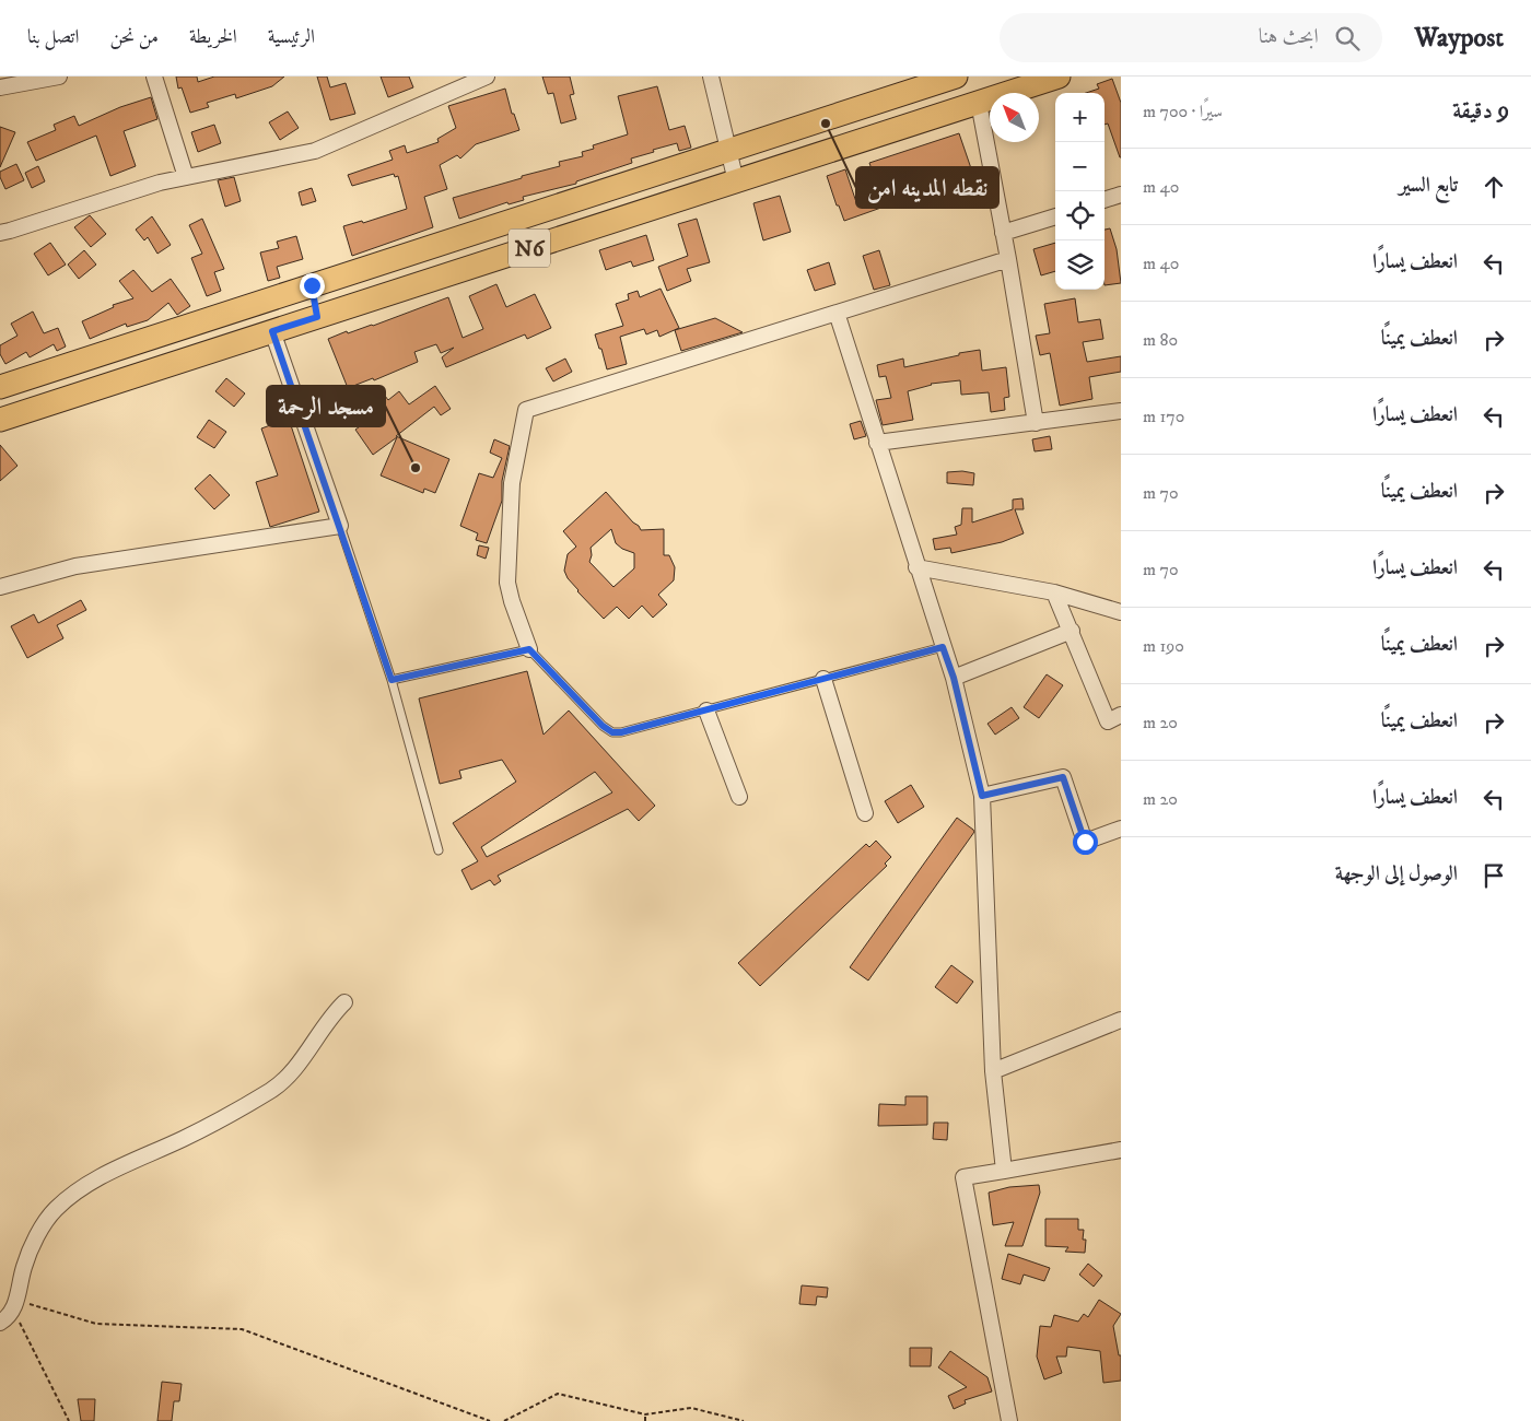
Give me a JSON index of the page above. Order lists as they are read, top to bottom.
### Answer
{
  "streets": {
    "main road": ["N6"]
  },
  "places": ["نقطه المدينه امن", "مسجد الرحمة"],
  "north": "top left",
  "page": {
    "header": "Waypost",
    "search": "ابحث هنا",
    "nav": [
      "الرئيسية",
      "الخريطة",
      "من نحن",
      "اتصل بنا"
    ],
    "heading": ["9 دقيقة", "سيرًا · 700 m"],
    "map_buttons": ["+", "−"],
    "list": [
      ["تابع السير", "40 m"],
      ["انعطف يسارًا", "40 m"],
      ["انعطف يمينًا", "80 m"],
      ["انعطف يسارًا", "170 m"],
      ["انعطف يمينًا", "70 m"],
      ["انعطف يسارًا", "70 m"],
      ["انعطف يمينًا", "190 m"],
      ["انعطف يمينًا", "20 m"],
      ["انعطف يسارًا", "20 m"],
      "الوصول إلى الوجهة"
    ]
  }
}
